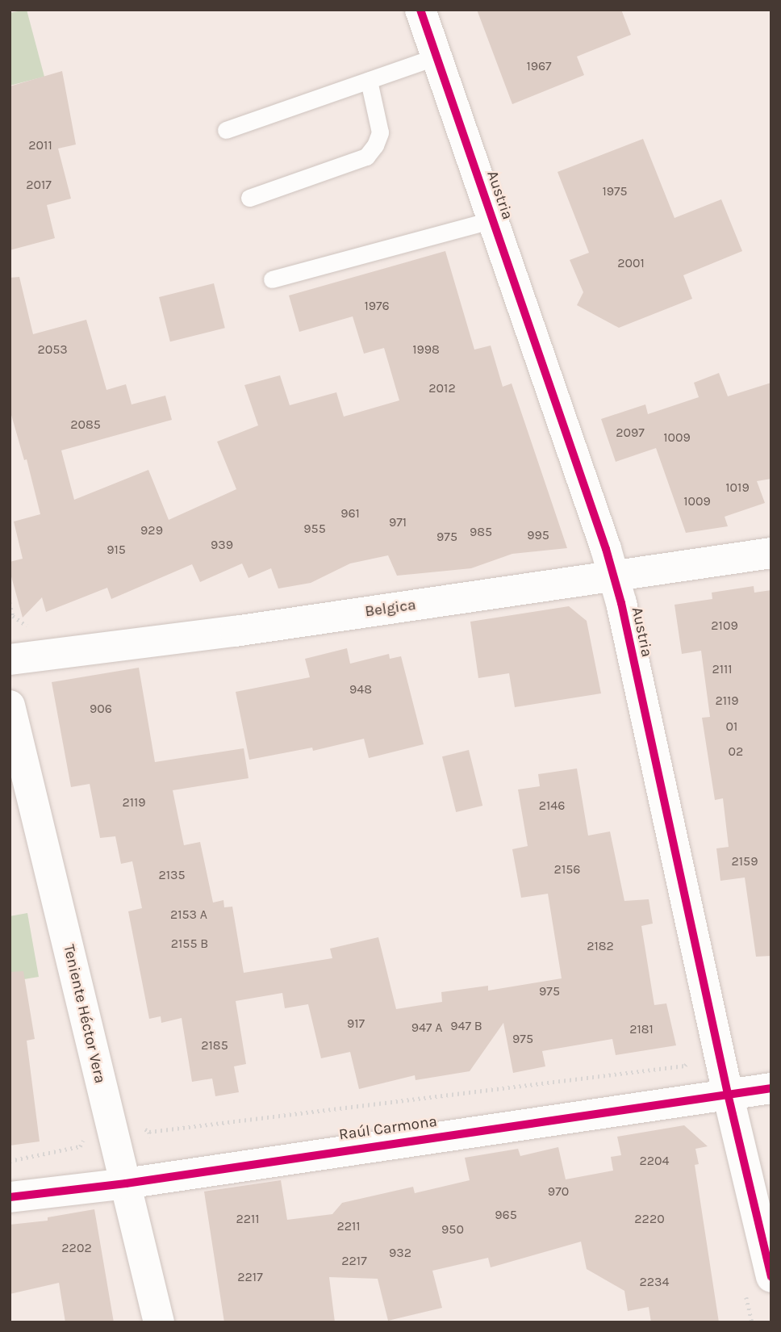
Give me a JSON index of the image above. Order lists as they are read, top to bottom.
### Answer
{
  "streets": {
    "street": [
      "Austria",
      "Belgica",
      "Teniente Héctor Vera",
      "Raúl Carmona"
    ]
  },
  "crossings": [
    ["Austria", "Belgica"],
    ["Austria", "Raúl Carmona"],
    ["Teniente Héctor Vera", "Raúl Carmona"]
  ],
  "house_numbers": [
    "1967",
    "2011",
    "2017",
    "1975",
    "2001",
    "1976",
    "2053",
    "1998",
    "2012",
    "2085",
    "2097",
    "1009",
    "1019",
    "1009",
    "961",
    "971",
    "955",
    "929",
    "985",
    "995",
    "975",
    "939",
    "915",
    "2109",
    "2111",
    "948",
    "2119",
    "906",
    "01",
    "02",
    "2119",
    "2146",
    "2159",
    "2156",
    "2135",
    "2153 A",
    "2155 B",
    "2182",
    "975",
    "917",
    "947 B",
    "947 A",
    "2181",
    "975",
    "2185",
    "2204",
    "970",
    "965",
    "2211",
    "2220",
    "2211",
    "950",
    "2202",
    "932",
    "2217",
    "2217",
    "2234"
  ]
}
